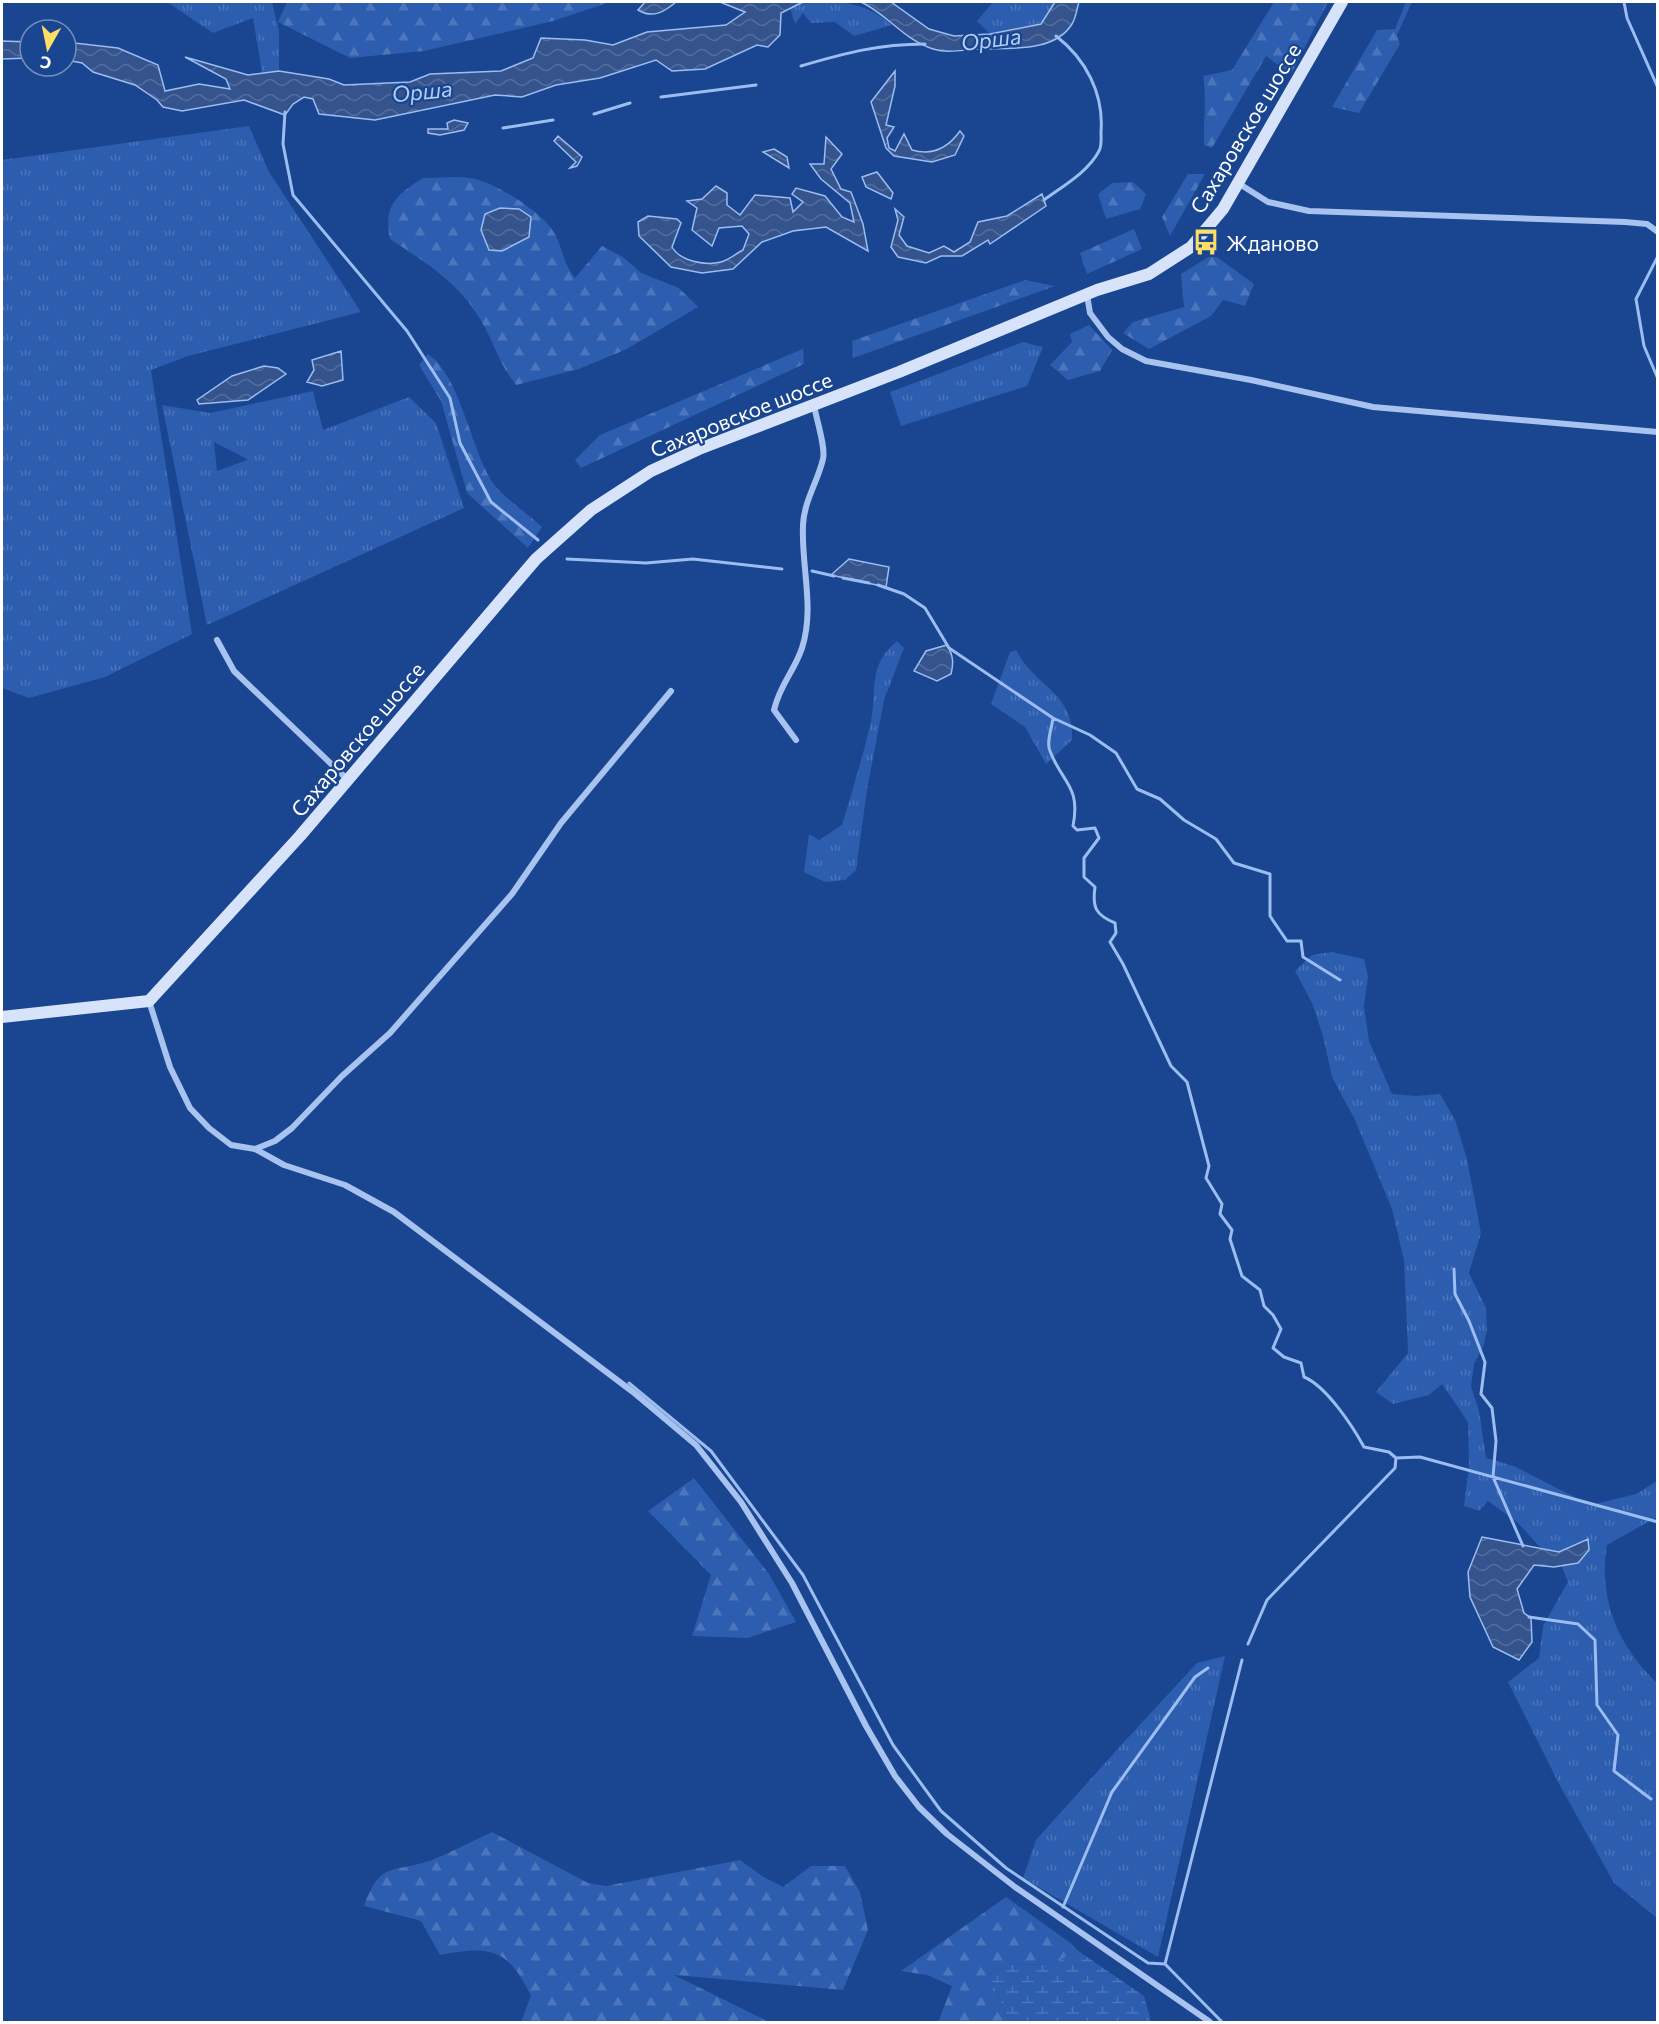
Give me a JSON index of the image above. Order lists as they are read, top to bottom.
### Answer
{
  "streets": {
    "main road": ["Сахаровское шоссе"]
  },
  "water": ["Орша"],
  "places": {
    "bus stop": ["Жданово"]
  },
  "north": "bottom"
}
